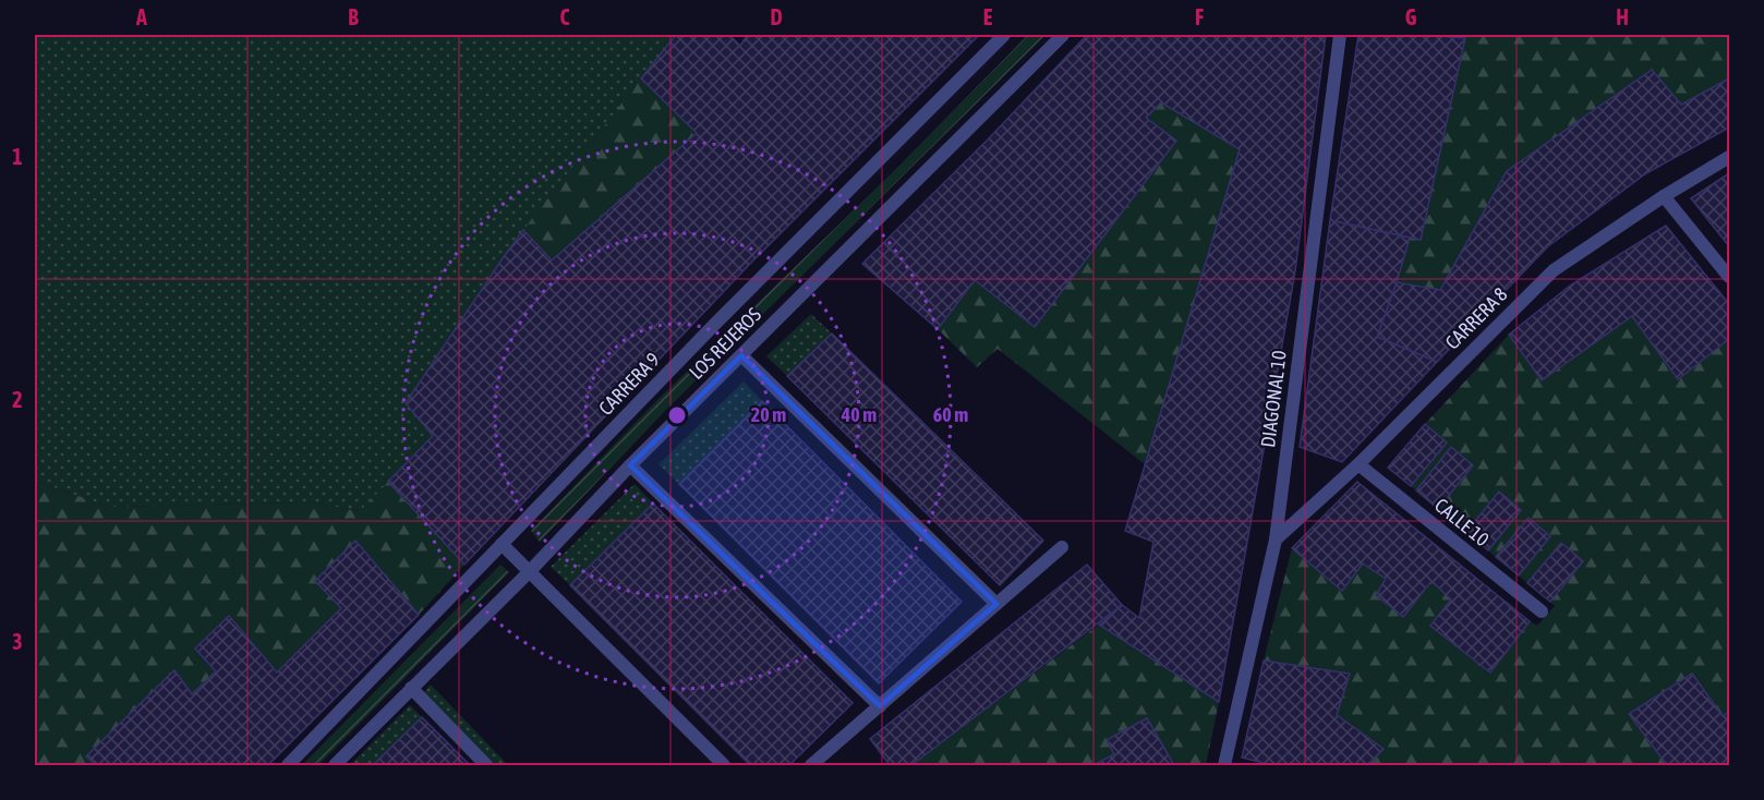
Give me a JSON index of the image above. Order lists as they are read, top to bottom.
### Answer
{
  "streets": {
    "street": [
      "CARRERA 8",
      "LOS REJEROS",
      "CARRERA 9",
      "DIAGONAL 10",
      "CALLE 10"
    ]
  },
  "crossings": [
    ["CARRERA 8", "DIAGONAL 10"],
    ["CARRERA 8", "CALLE 10"]
  ],
  "grid": {
    "columns": [
      "A",
      "B",
      "C",
      "D",
      "E",
      "F",
      "G",
      "H"
    ],
    "rows": ["1", "2", "3"]
  },
  "rings": ["20 m", "40 m", "60 m"]
}
